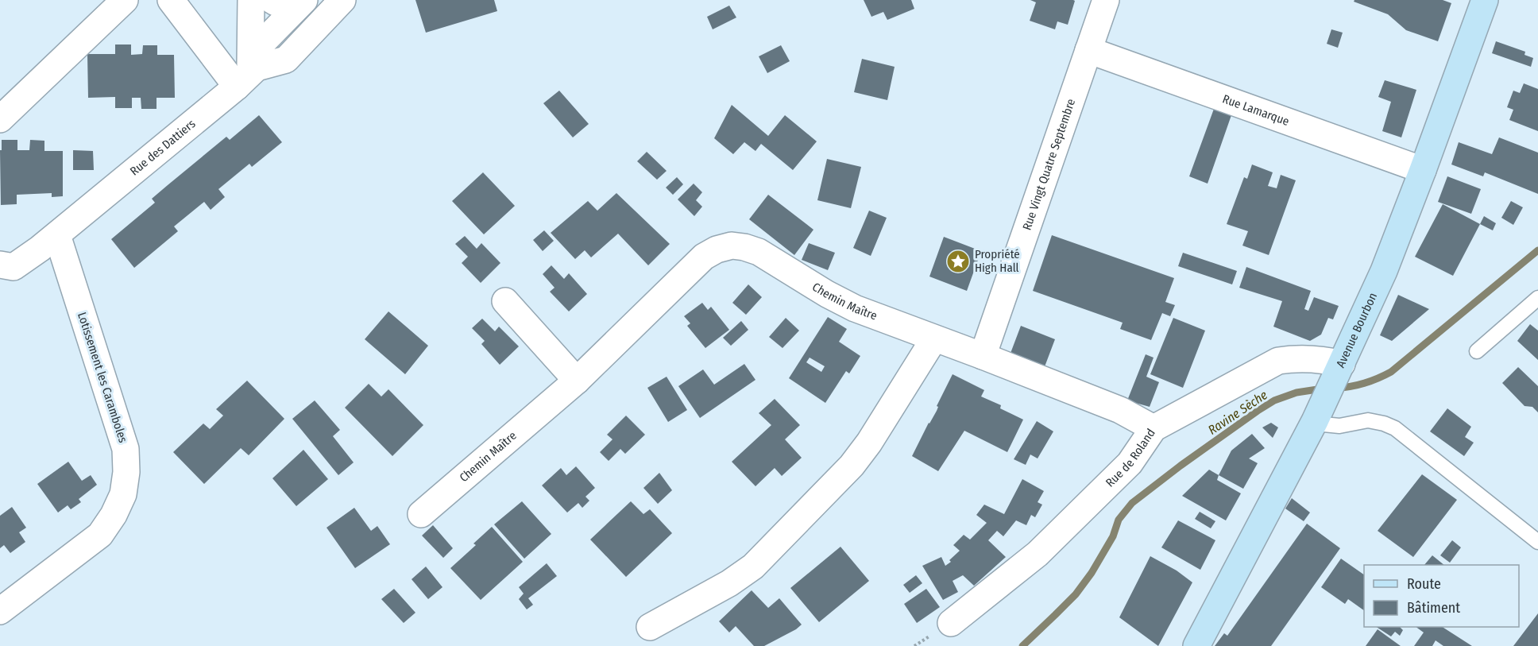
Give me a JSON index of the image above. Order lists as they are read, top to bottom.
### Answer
{
  "streets": {
    "street": [
      "Rue Lamarque",
      "Rue des Dattiers",
      "Rue Vingt Quatre Septembre",
      "Chemin Maître",
      "Avenue Bourbon",
      "Lotissement les Caramboles",
      "Rue de Roland"
    ]
  },
  "crossings": [
    ["Rue Lamarque", "Rue Vingt Quatre Septembre"],
    ["Rue Lamarque", "Avenue Bourbon"],
    ["Rue des Dattiers", "Lotissement les Caramboles"],
    ["Rue Vingt Quatre Septembre", "Chemin Maître"],
    ["Chemin Maître", "Rue de Roland"],
    ["Avenue Bourbon", "Rue de Roland"]
  ],
  "water": ["Ravine Sèche"],
  "places": {
    "place": ["Propriété High Hall"]
  },
  "legend": ["Route", "Bâtiment"]
}
